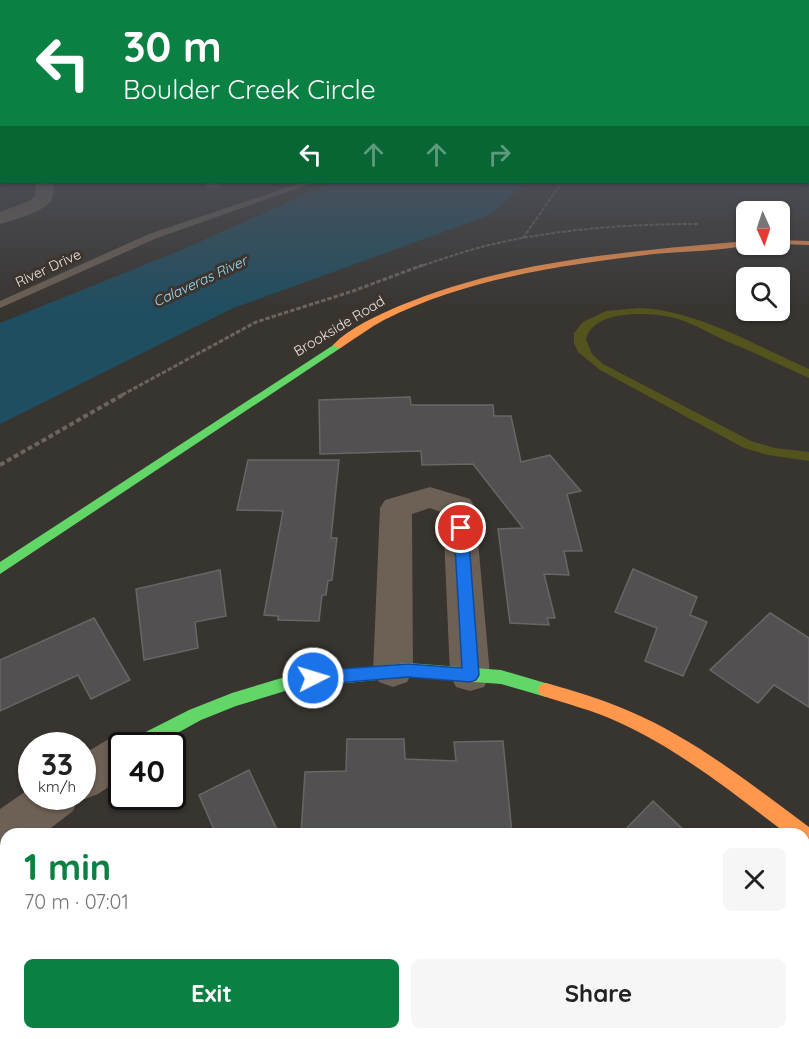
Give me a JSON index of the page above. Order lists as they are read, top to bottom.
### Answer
{
  "streets": {
    "street": ["Brookside Road"],
    "lane": ["River Drive"]
  },
  "water": ["Calaveras River"],
  "north": "bottom",
  "page": {
    "turn": ["30 m", "Boulder Creek Circle"],
    "speed": "33 km/h",
    "limit": "40",
    "heading": ["1 min", "70 m · 07:01"],
    "buttons": ["Exit", "Share"]
  }
}
